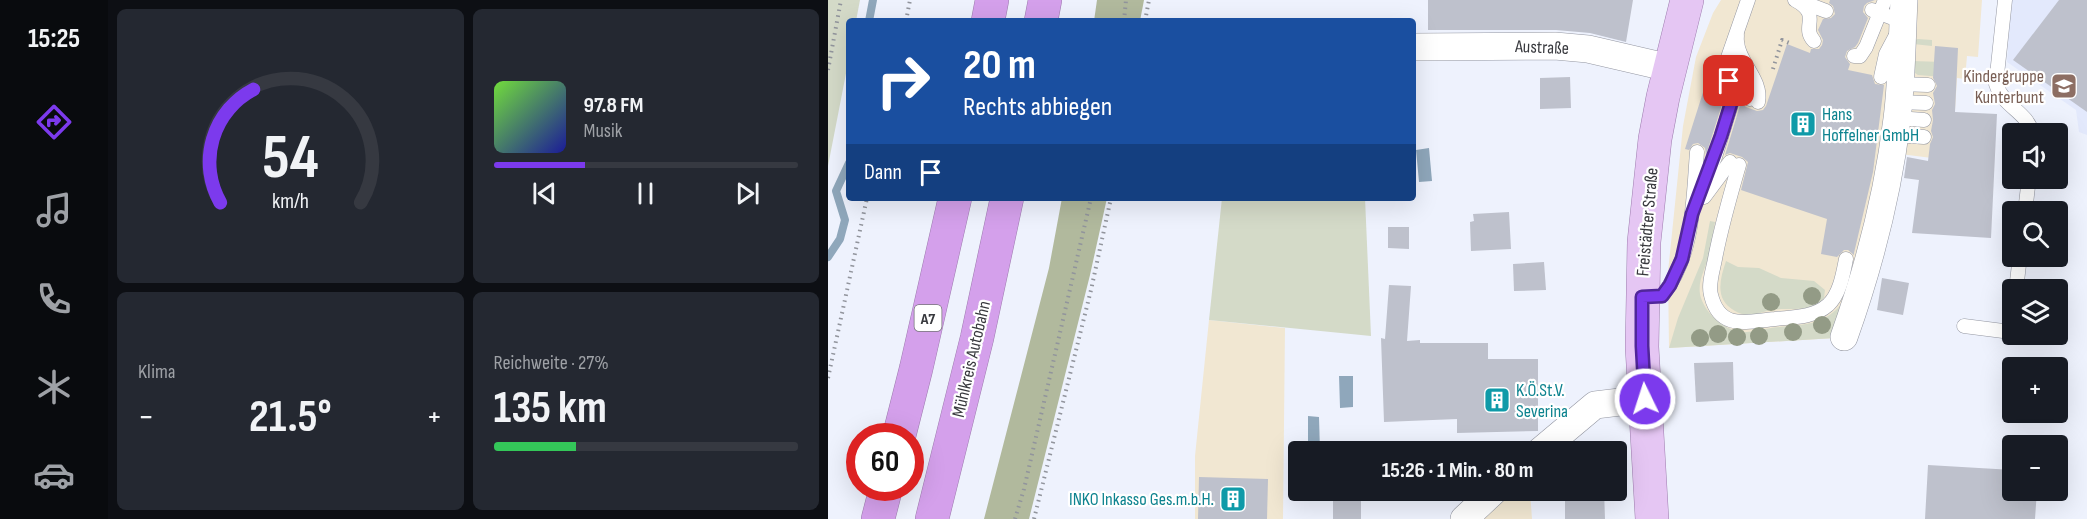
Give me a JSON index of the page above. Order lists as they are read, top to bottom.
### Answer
{
  "streets": {
    "highway": ["A7", "Mühlkreis Autobahn"],
    "main road": ["Freistädter Straße"],
    "street": ["Austraße"]
  },
  "crossings": [
    ["Austraße", "Freistädter Straße"]
  ],
  "places": {
    "school or university": ["Kindergruppe Kunterbunt"],
    "building": ["Hans Hoffelner GmbH", "K.Ö.St.V. Severina", "INKO Inkasso Ges.m.b.H."]
  },
  "page": {
    "tabs": "15:25",
    "turn": ["20 m", "Rechts abbiegen"],
    "song": ["97.8 FM", "Musik"],
    "map_buttons": ["+", "−"],
    "then": "Dann",
    "tile": [
      "Klima",
      ["Reichweite · 27%", "135 km"]
    ],
    "heat": ["−", "21.5°", "+"],
    "limit": "60",
    "trip": "15:26 · 1 Min. · 80 m",
    "gauge": ["54", "km/h"]
  }
}
